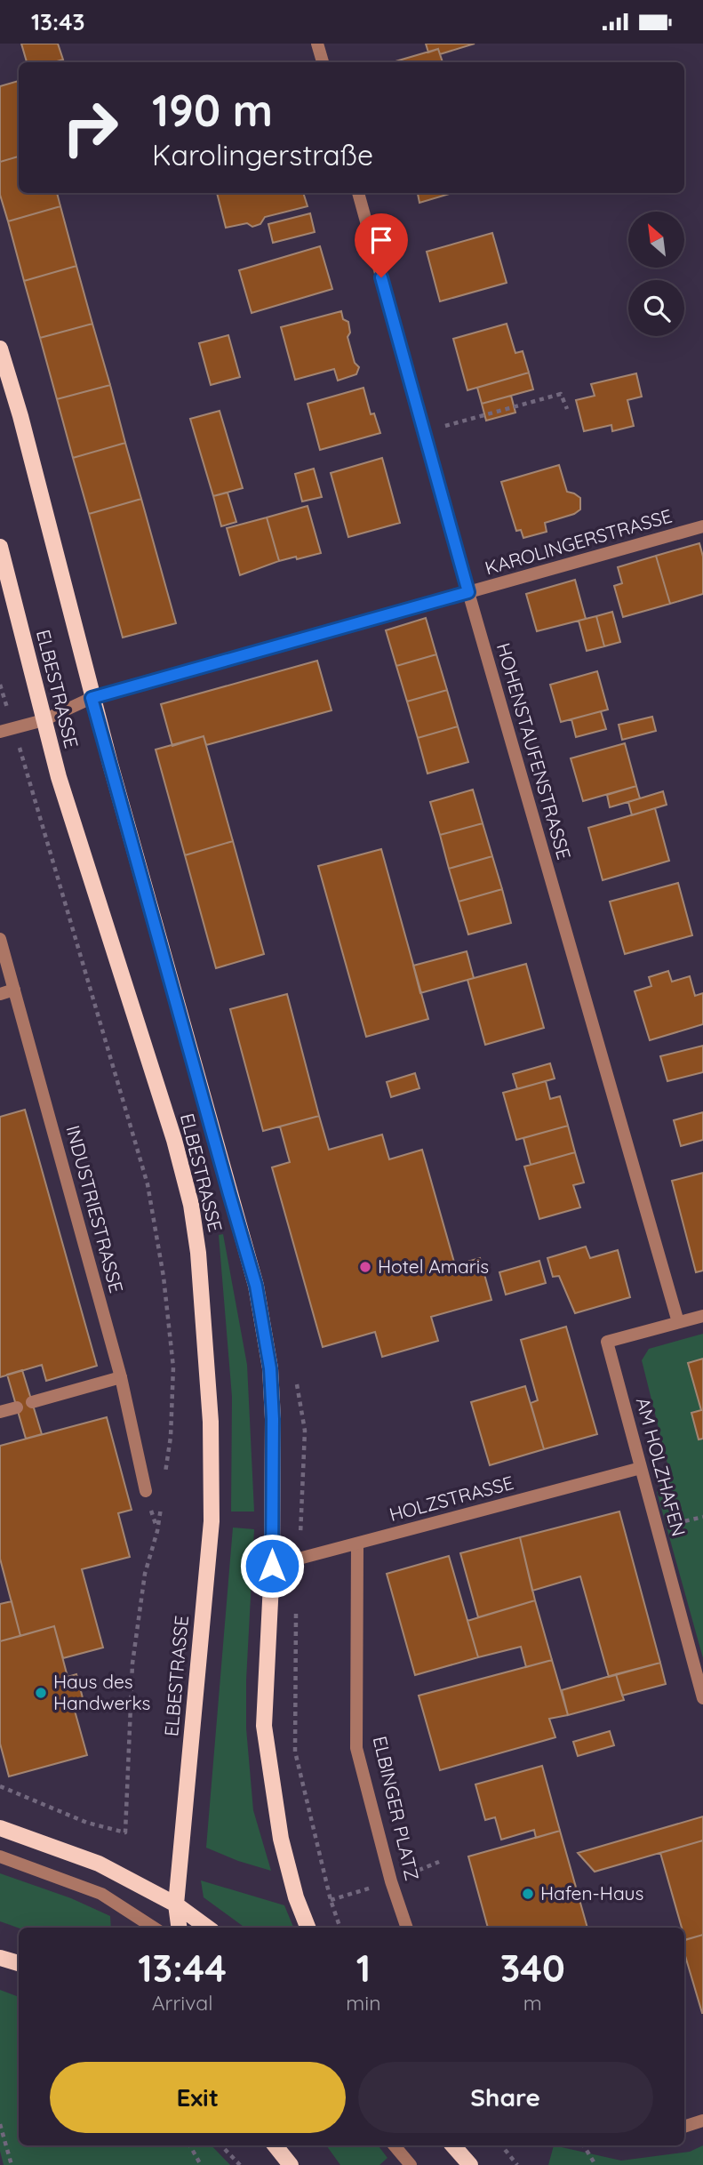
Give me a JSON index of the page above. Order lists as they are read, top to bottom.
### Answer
{
  "streets": {
    "main road": ["ELBESTRASSE"],
    "street": [
      "KAROLINGERSTRASSE",
      "HOHENSTAUFENSTRASSE",
      "INDUSTRIESTRASSE",
      "AM HOLZHAFEN",
      "HOLZSTRASSE",
      "ELBINGER PLATZ"
    ]
  },
  "crossings": [
    ["KAROLINGERSTRASSE", "ELBESTRASSE"],
    ["KAROLINGERSTRASSE", "HOHENSTAUFENSTRASSE"],
    ["ELBESTRASSE", "HOLZSTRASSE"],
    ["HOHENSTAUFENSTRASSE", "AM HOLZHAFEN"],
    ["AM HOLZHAFEN", "HOLZSTRASSE"],
    ["HOLZSTRASSE", "ELBINGER PLATZ"]
  ],
  "places": ["Hotel Amaris", "Haus des Handwerks", "Hafen-Haus"],
  "north": "top left",
  "page": {
    "status": "13:43",
    "turn": ["190 m", "Karolingerstraße"],
    "eta": [
      "13:44",
      "Arrival",
      "1",
      "min",
      "340",
      "m"
    ],
    "buttons": ["Exit", "Share"]
  }
}
